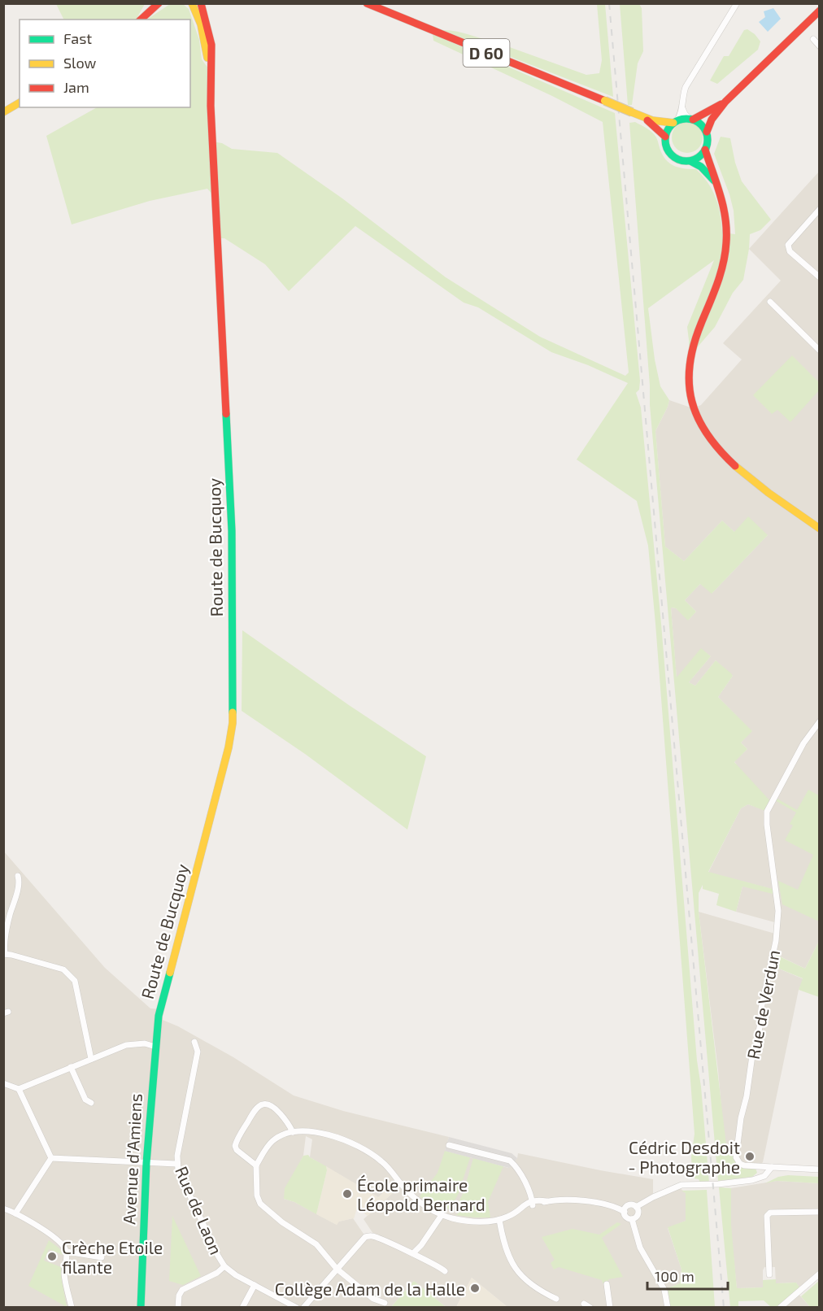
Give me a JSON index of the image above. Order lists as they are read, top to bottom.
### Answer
{
  "streets": {
    "main road": ["D 60", "Route de Bucquoy", "Avenue d'Amiens"],
    "street": ["Rue de Verdun", "Rue de Laon"]
  },
  "crossings": [
    ["Route de Bucquoy", "Avenue d'Amiens"]
  ],
  "places": [
    "Cédric Desdoit - Photographe",
    "École primaire Léopold Bernard",
    "Crèche Etoile filante",
    "Collège Adam de la Halle"
  ],
  "legend": ["Fast", "Slow", "Jam"],
  "scale_bar": "100 m"
}
